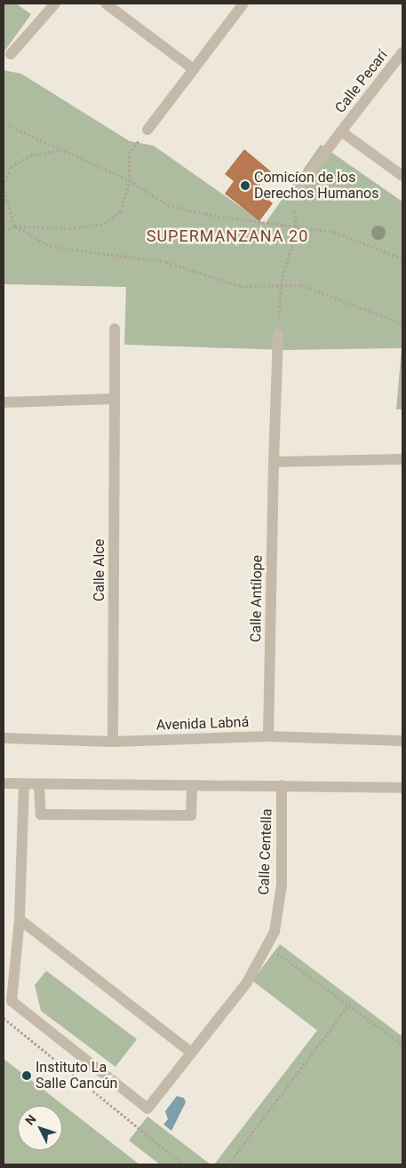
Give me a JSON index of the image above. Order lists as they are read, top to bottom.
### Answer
{
  "streets": {
    "street": [
      "Calle Pecarí",
      "Calle Alce",
      "Calle Antílope",
      "Avenida Labná",
      "Calle Centella"
    ]
  },
  "crossings": [
    ["Calle Alce", "Avenida Labná"],
    ["Calle Antílope", "Avenida Labná"]
  ],
  "districts": ["SUPERMANZANA 20"],
  "places": ["Comicíon de los Derechos Humanos", "Instituto La Salle Cancún"],
  "north": "top left"
}
